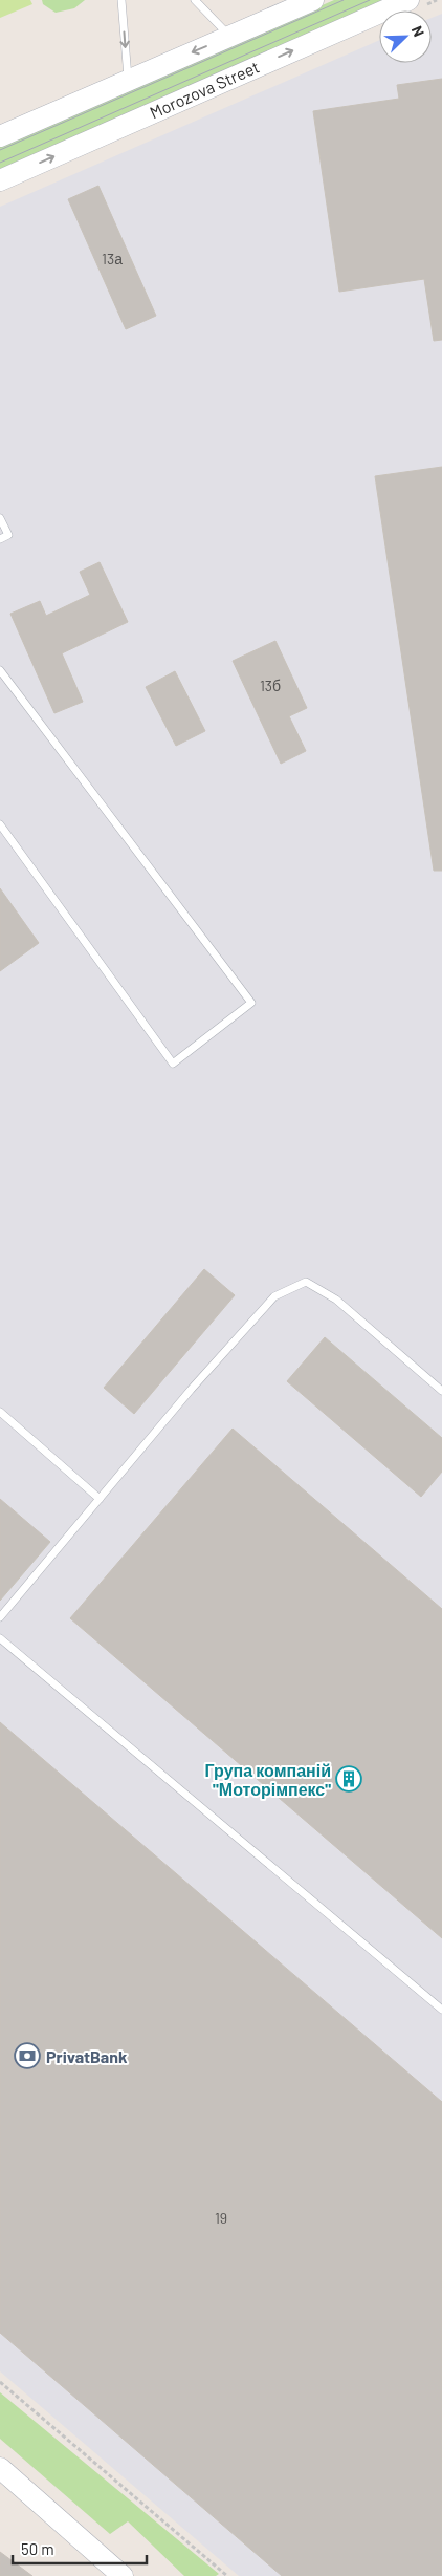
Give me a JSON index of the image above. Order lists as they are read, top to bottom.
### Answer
{
  "streets": {
    "main road": ["Morozova Street"]
  },
  "places": {
    "building": ["Група компаній \"Моторімпекс\""],
    "bank": ["PrivatBank"]
  },
  "house_numbers": ["13а", "13б", "19"],
  "scale_bar": "50 m",
  "north": "top right"
}
